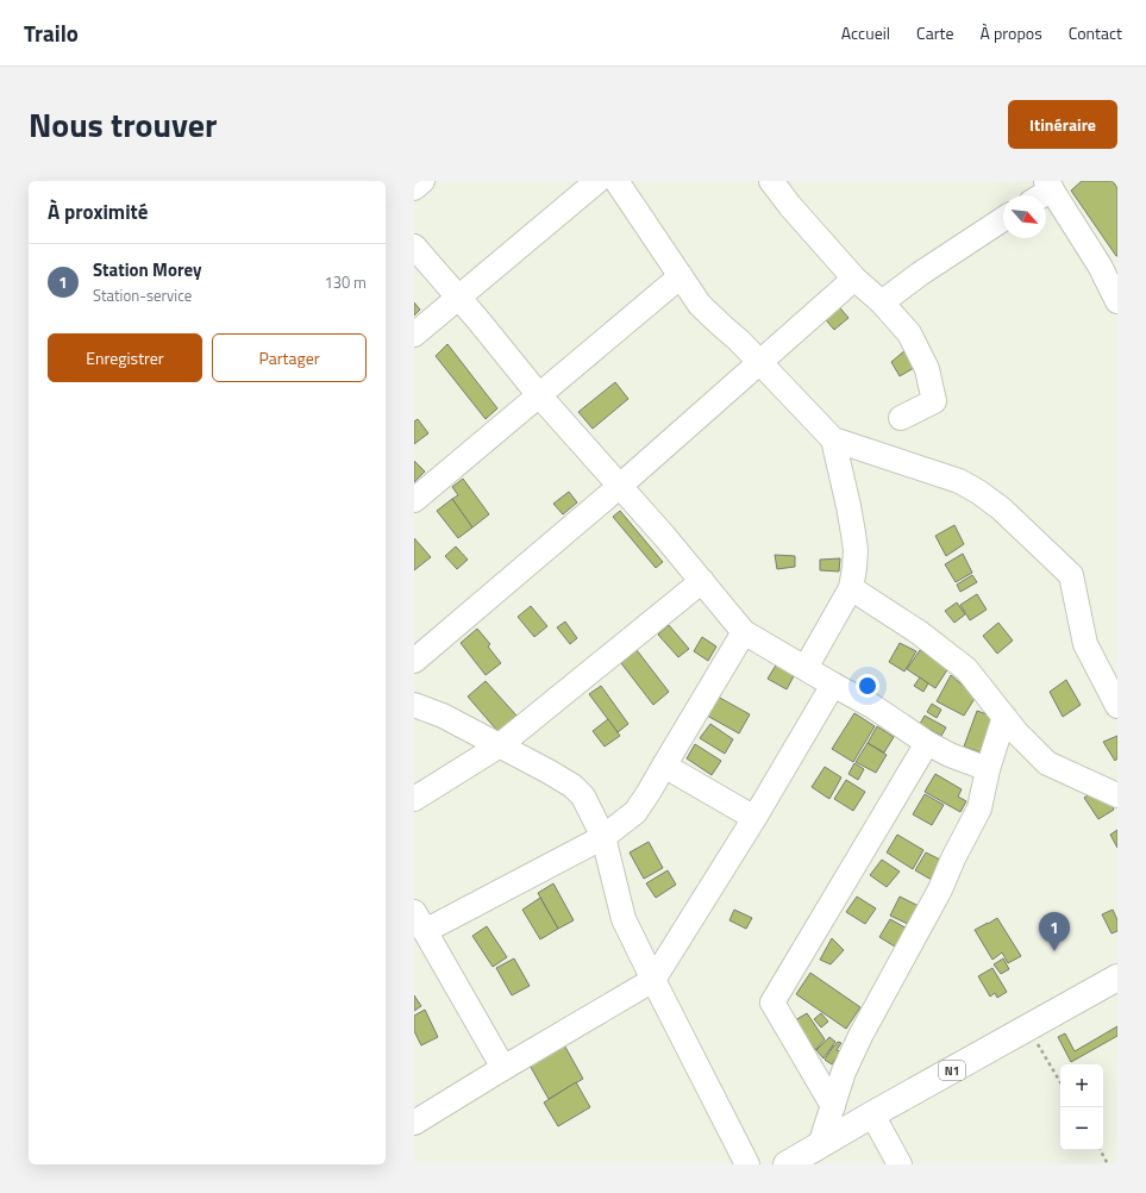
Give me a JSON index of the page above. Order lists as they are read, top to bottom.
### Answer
{
  "streets": {
    "main road": ["N1"]
  },
  "north": "bottom right",
  "page": {
    "header": "Trailo",
    "nav": [
      "Accueil",
      "Carte",
      "À propos",
      "Contact"
    ],
    "title": "Nous trouver",
    "buttons": [
      "Itinéraire",
      ["Enregistrer", "Partager"]
    ],
    "heading": "À proximité",
    "list": [
      {
        "mark": "1",
        "name": "Station Morey",
        "note": "Station-service",
        "value": "130 m"
      }
    ],
    "pins": "1",
    "map_buttons": ["+", "−"]
  }
}
